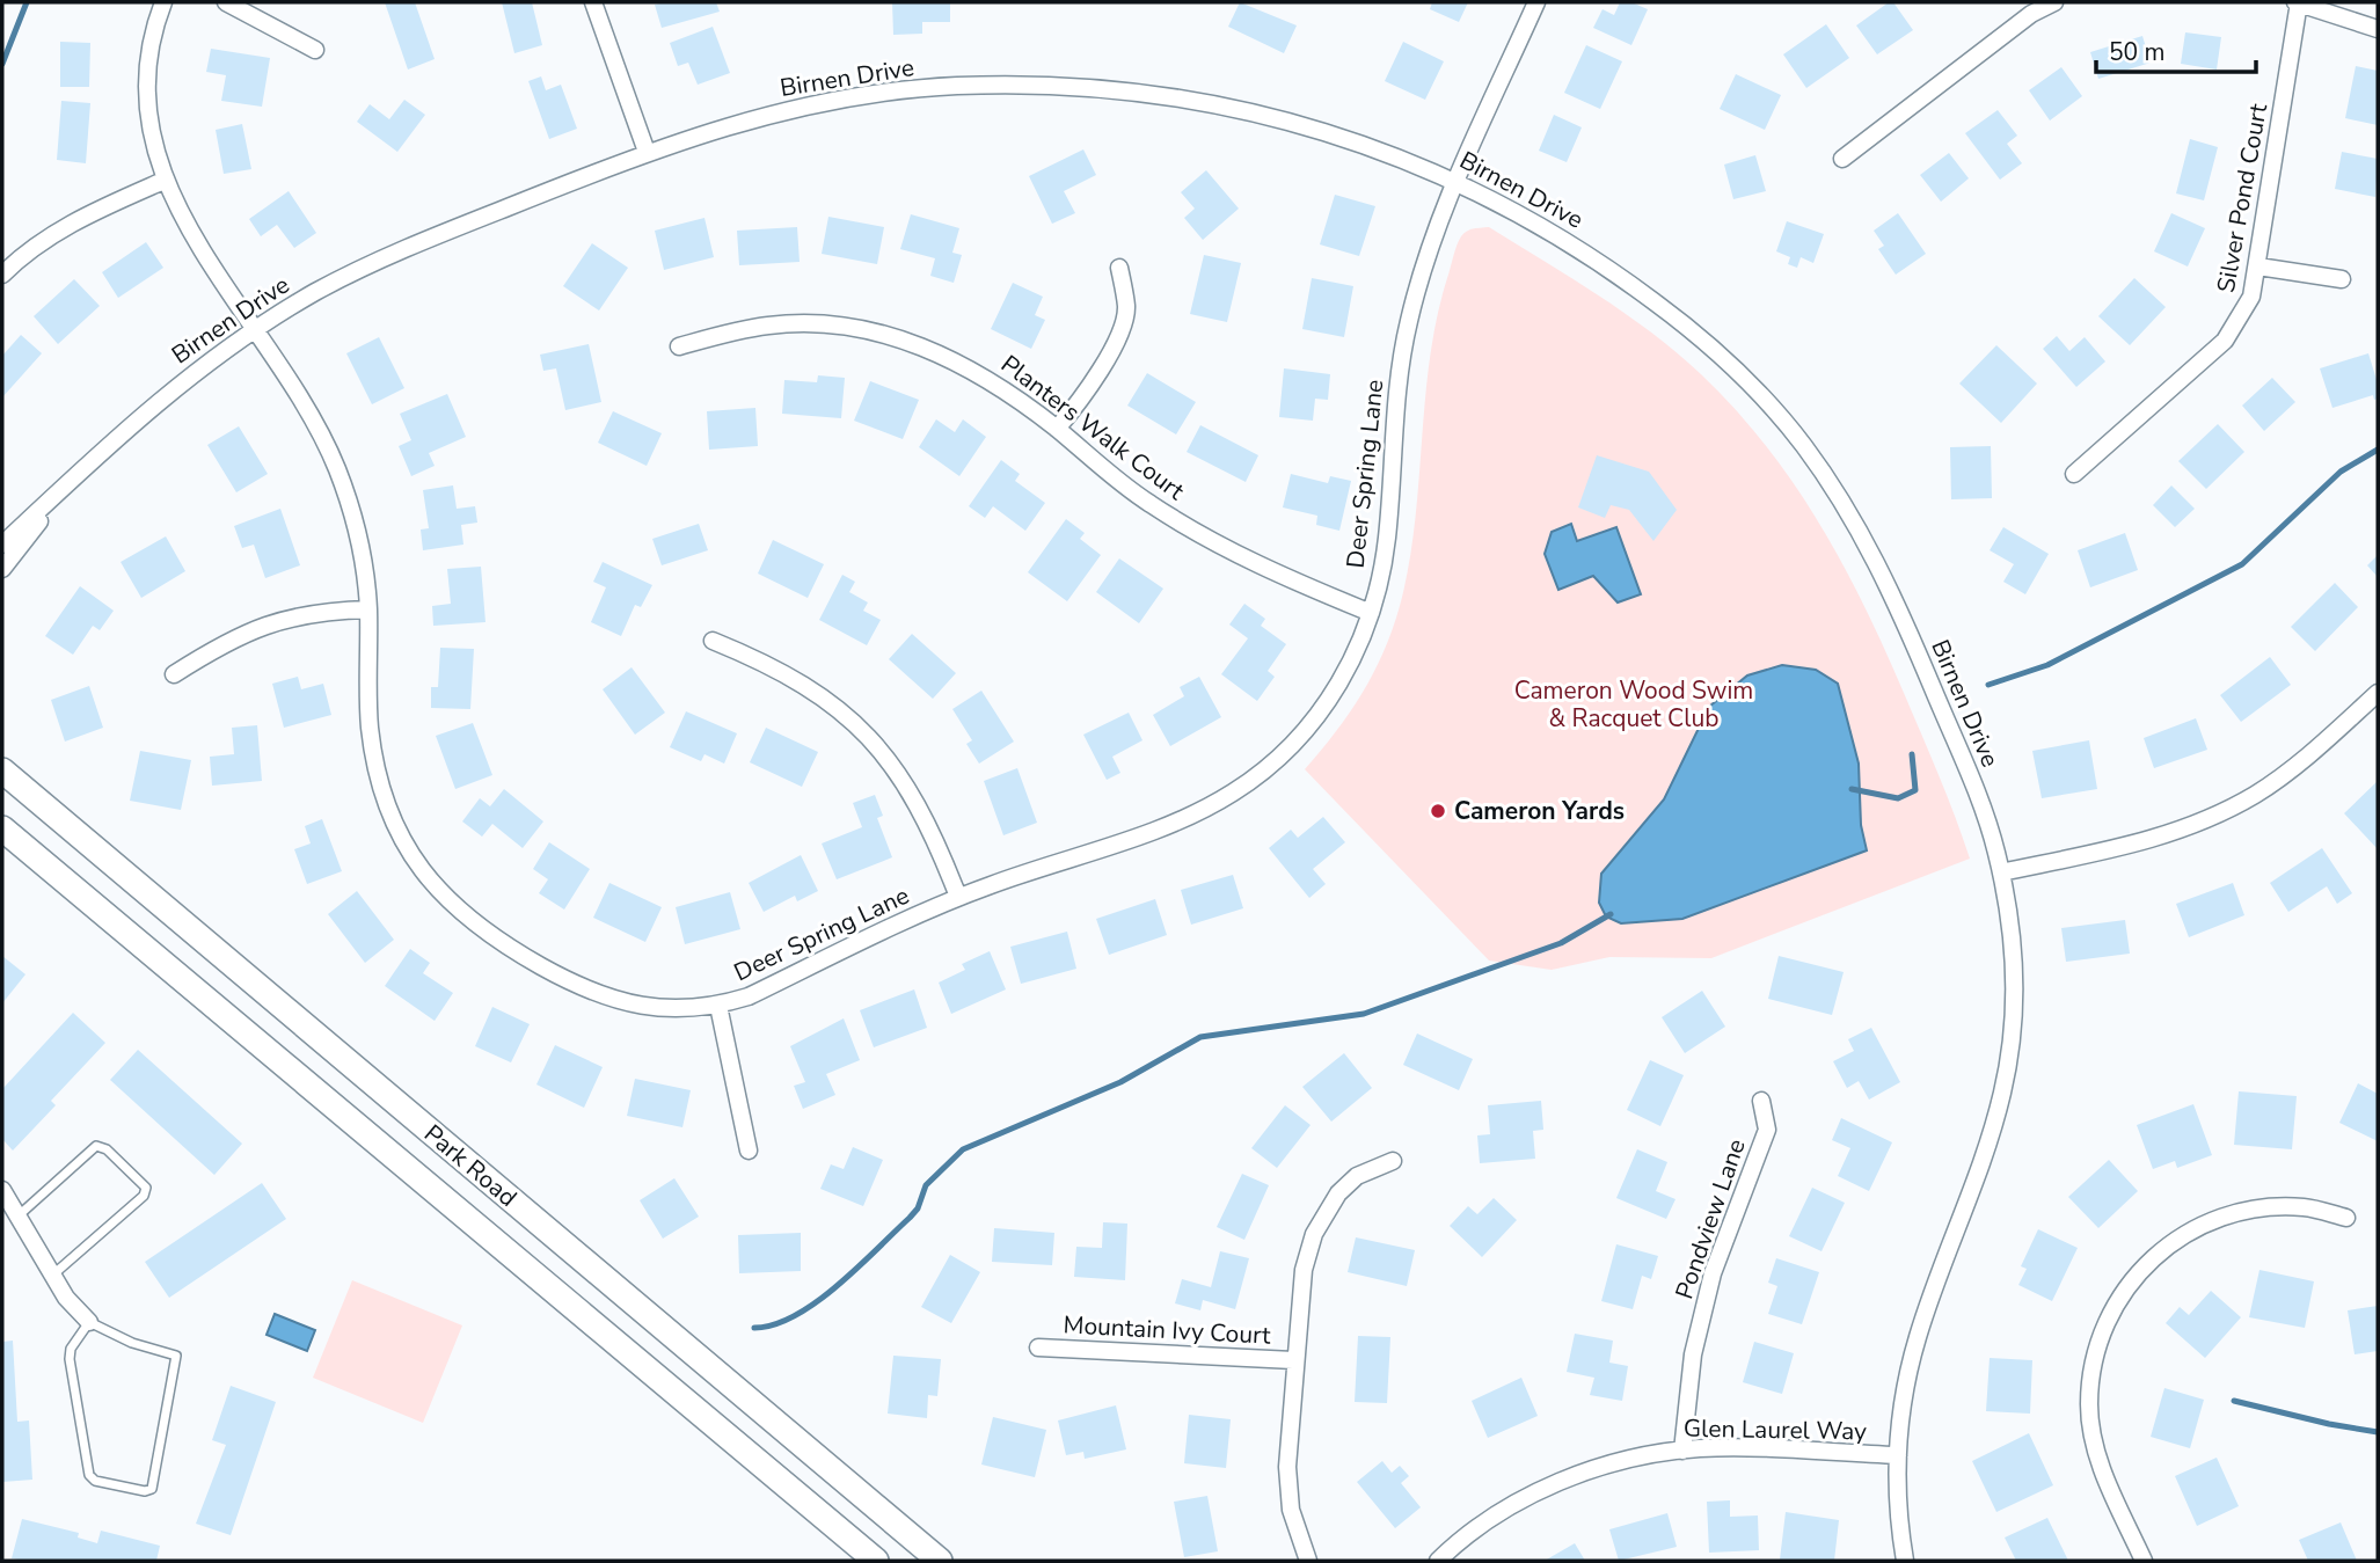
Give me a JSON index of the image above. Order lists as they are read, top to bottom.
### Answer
{
  "streets": {
    "main road": ["Park Road"],
    "street": [
      "Birnen Drive",
      "Silver Pond Court",
      "Planters Walk Court",
      "Deer Spring Lane",
      "Pondview Lane",
      "Mountain Ivy Court",
      "Glen Laurel Way"
    ]
  },
  "crossings": [
    ["Birnen Drive", "Deer Spring Lane"],
    ["Birnen Drive", "Glen Laurel Way"],
    ["Planters Walk Court", "Deer Spring Lane"],
    ["Pondview Lane", "Glen Laurel Way"]
  ],
  "parks": ["Cameron Wood Swim & Racquet Club"],
  "places": ["Cameron Yards"],
  "scale_bar": "50 m"
}
